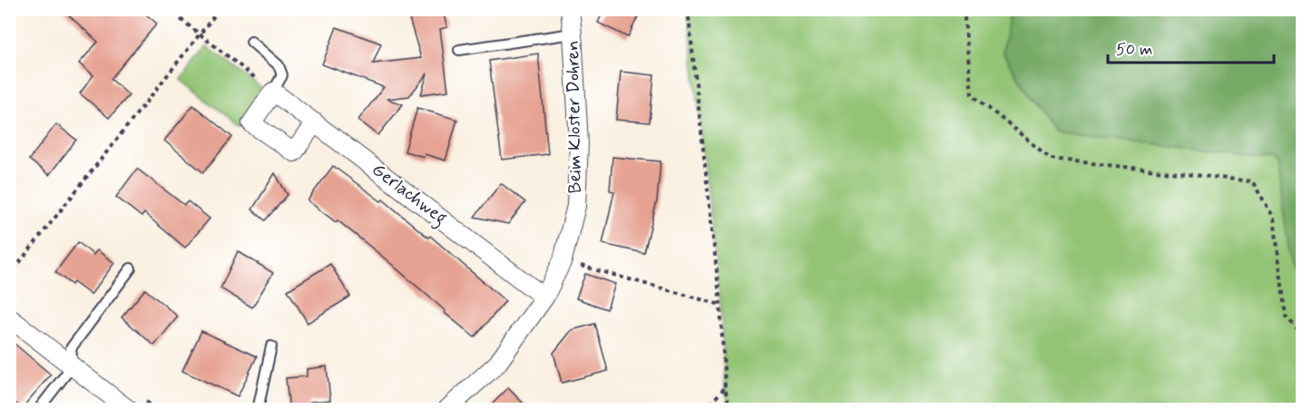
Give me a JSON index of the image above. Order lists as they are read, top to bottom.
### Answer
{
  "streets": {
    "street": ["Beim Kloster Dohren", "Gerlachweg"]
  },
  "crossings": [
    ["Beim Kloster Dohren", "Gerlachweg"]
  ],
  "scale_bar": "50 m"
}
